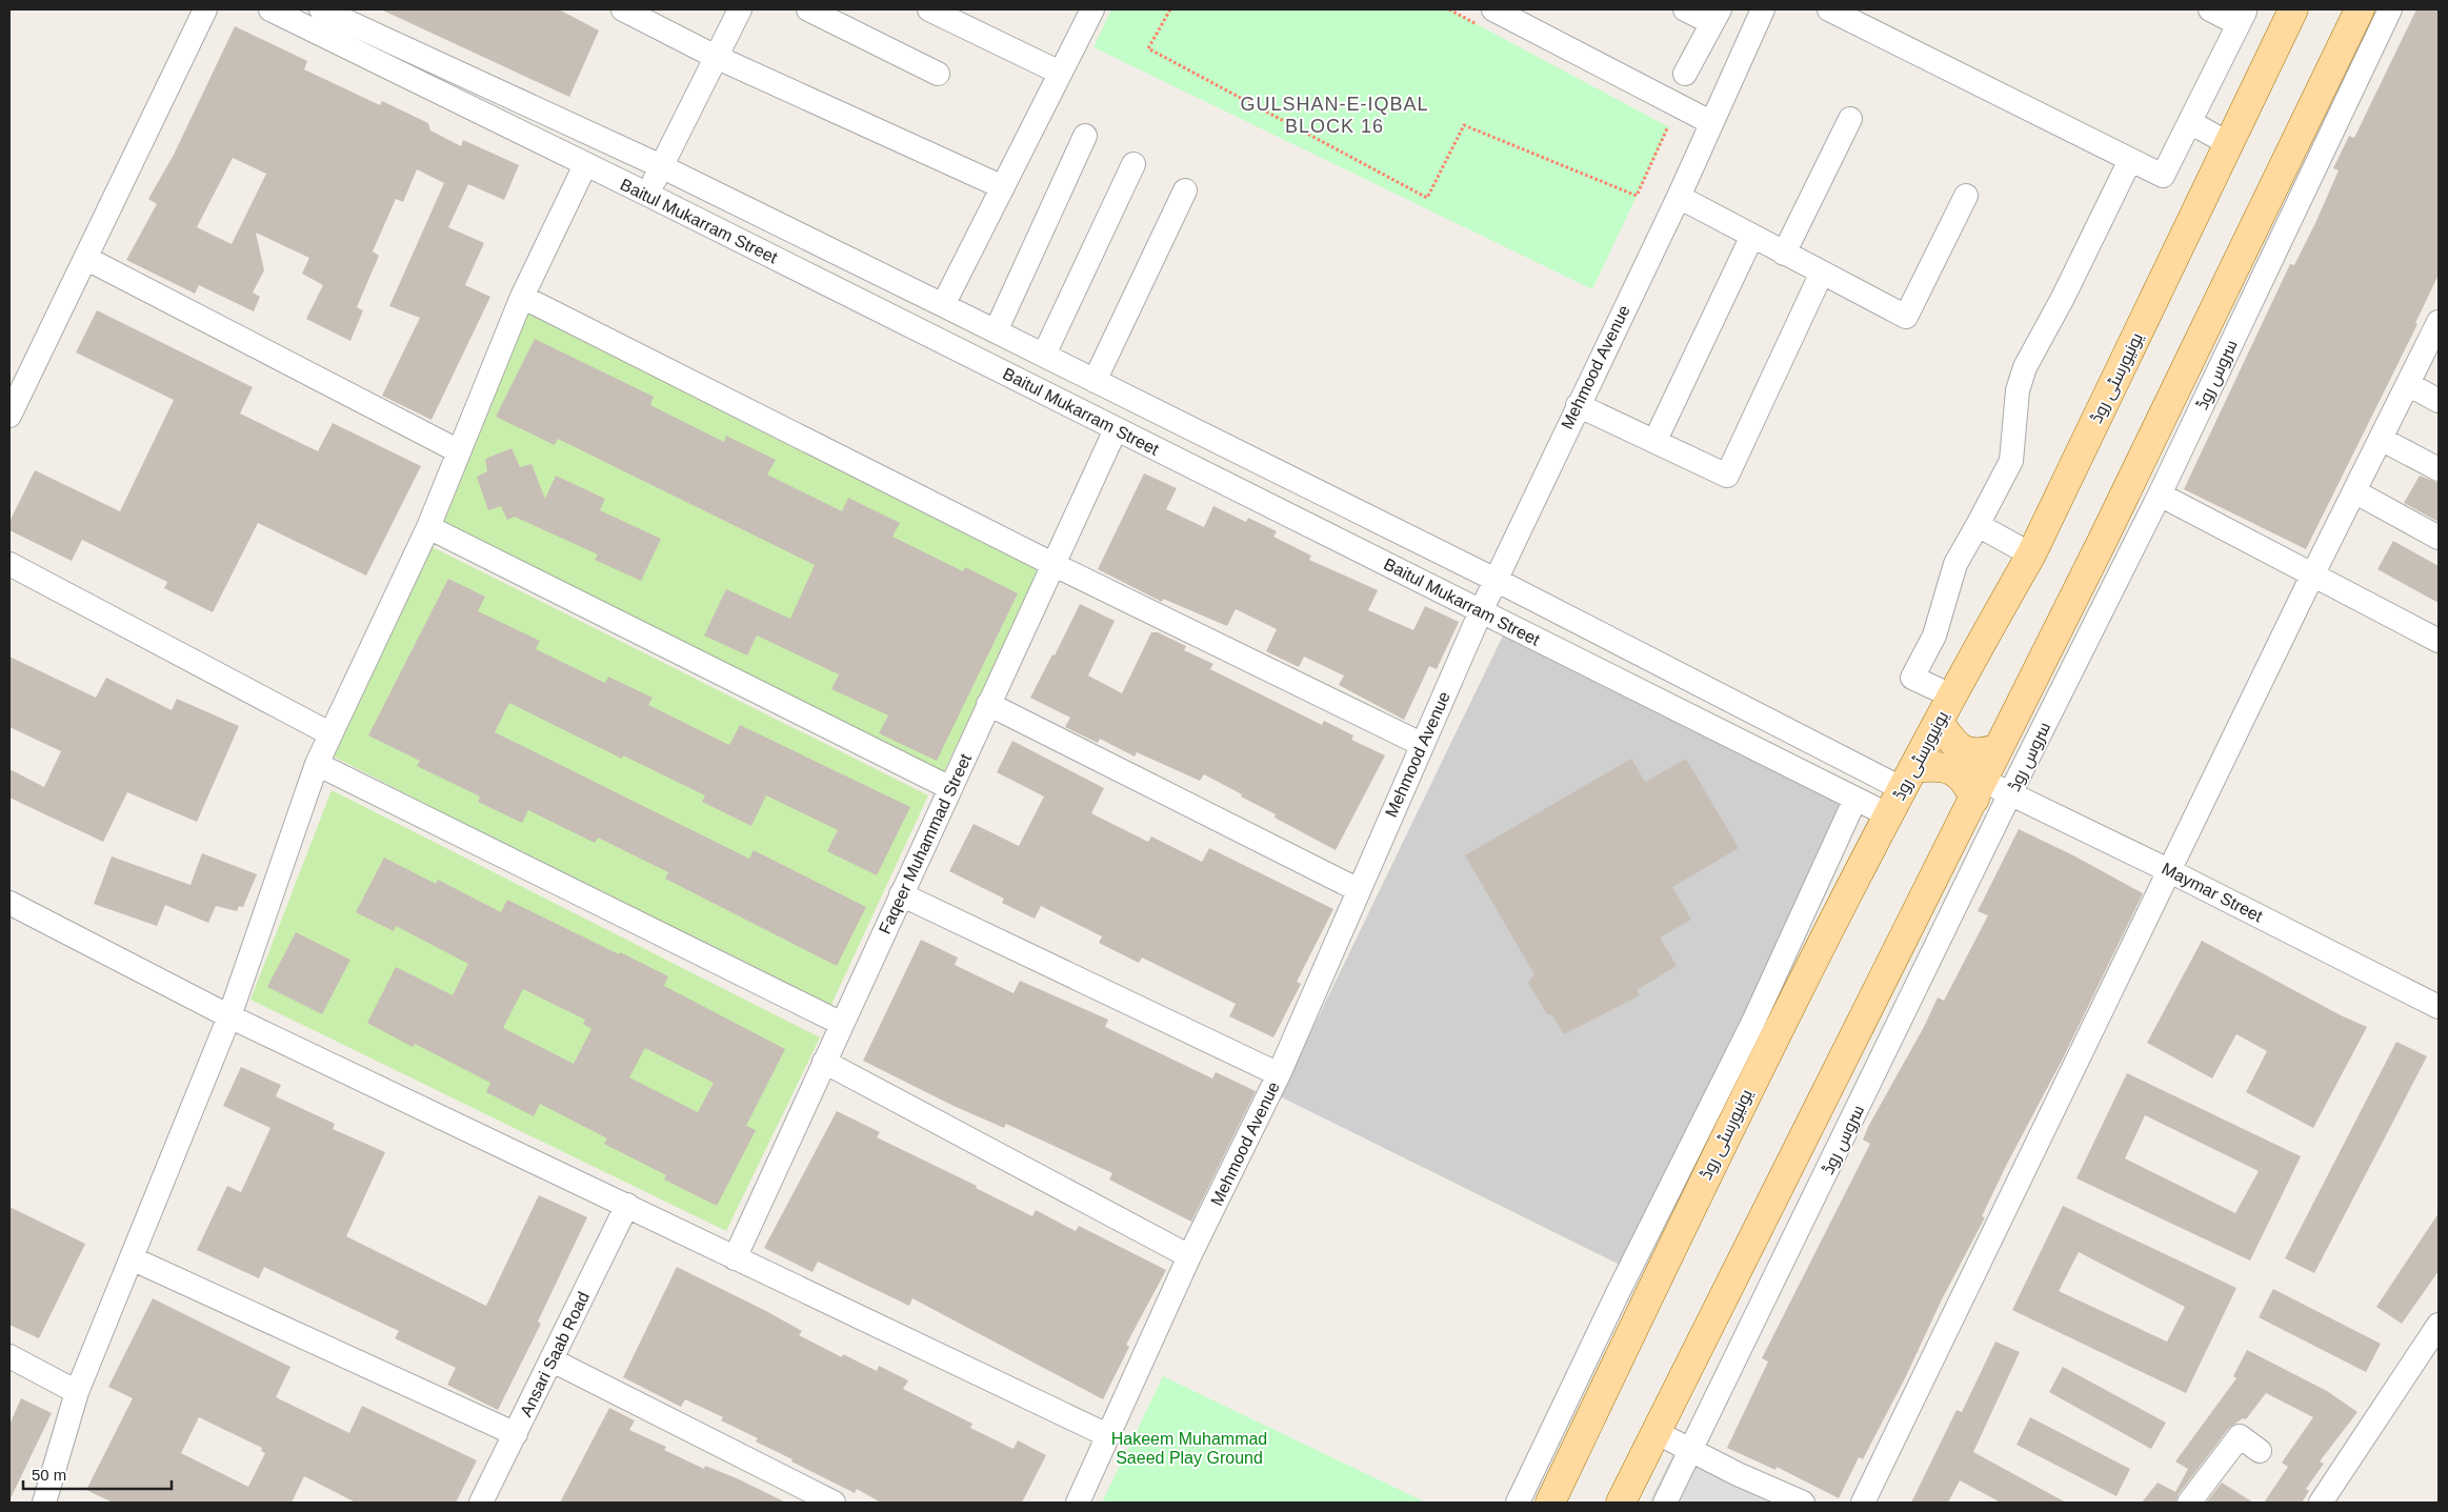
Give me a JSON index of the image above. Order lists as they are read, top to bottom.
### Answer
{
  "streets": {
    "main road": ["یونیورسٹی روڈ"],
    "street": [
      "Baitul Mukarram Street",
      "Mehmood Avenue",
      "سروس روڈ",
      "Faqeer Muhammad Street",
      "Maymar Street",
      "Ansari Saab Road"
    ]
  },
  "crossings": [
    ["Baitul Mukarram Street", "Mehmood Avenue"],
    ["Baitul Mukarram Street", "یونیورسٹی روڈ"],
    ["Baitul Mukarram Street", "Faqeer Muhammad Street"],
    ["سروس روڈ", "Maymar Street"]
  ],
  "districts": ["GULSHAN-E-IQBAL BLOCK 16"],
  "parks": ["Hakeem Muhammad Saeed Play Ground"],
  "scale_bar": "50 m"
}
